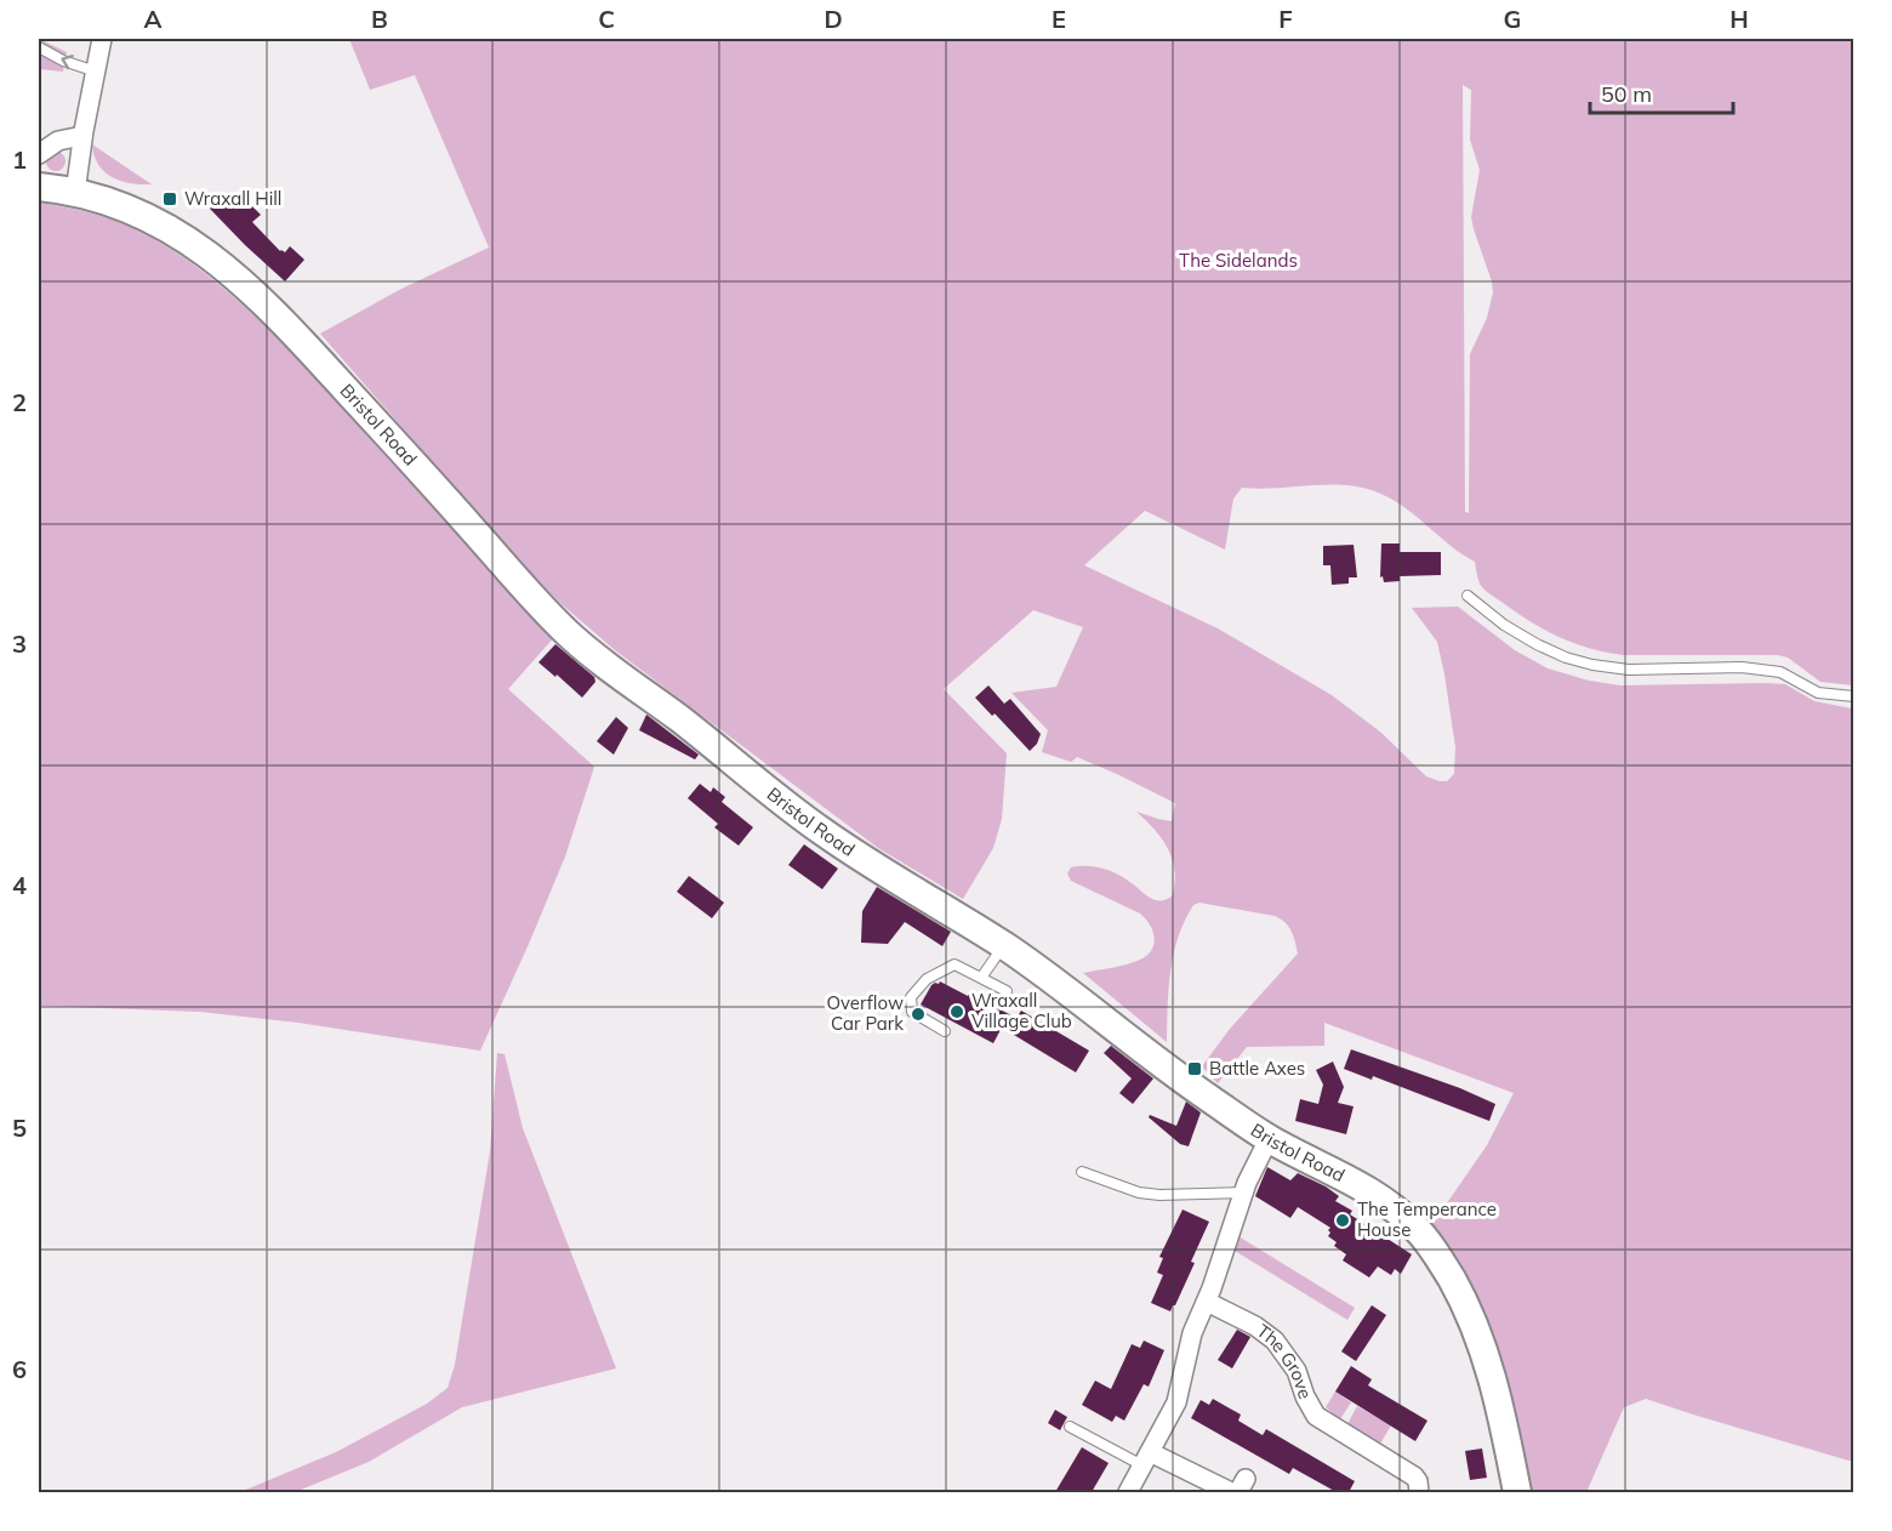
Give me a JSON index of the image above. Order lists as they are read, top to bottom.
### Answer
{
  "streets": {
    "main road": ["Bristol Road"],
    "street": ["The Grove"]
  },
  "parks": ["The Sidelands"],
  "places": {
    "transit": ["Wraxall Hill", "Battle Axes"],
    "other": ["Wraxall Village Club", "Overflow Car Park", "The Temperance House"]
  },
  "scale_bar": "50 m",
  "grid": {
    "columns": [
      "A",
      "B",
      "C",
      "D",
      "E",
      "F",
      "G",
      "H"
    ],
    "rows": [
      "1",
      "2",
      "3",
      "4",
      "5",
      "6"
    ]
  }
}
